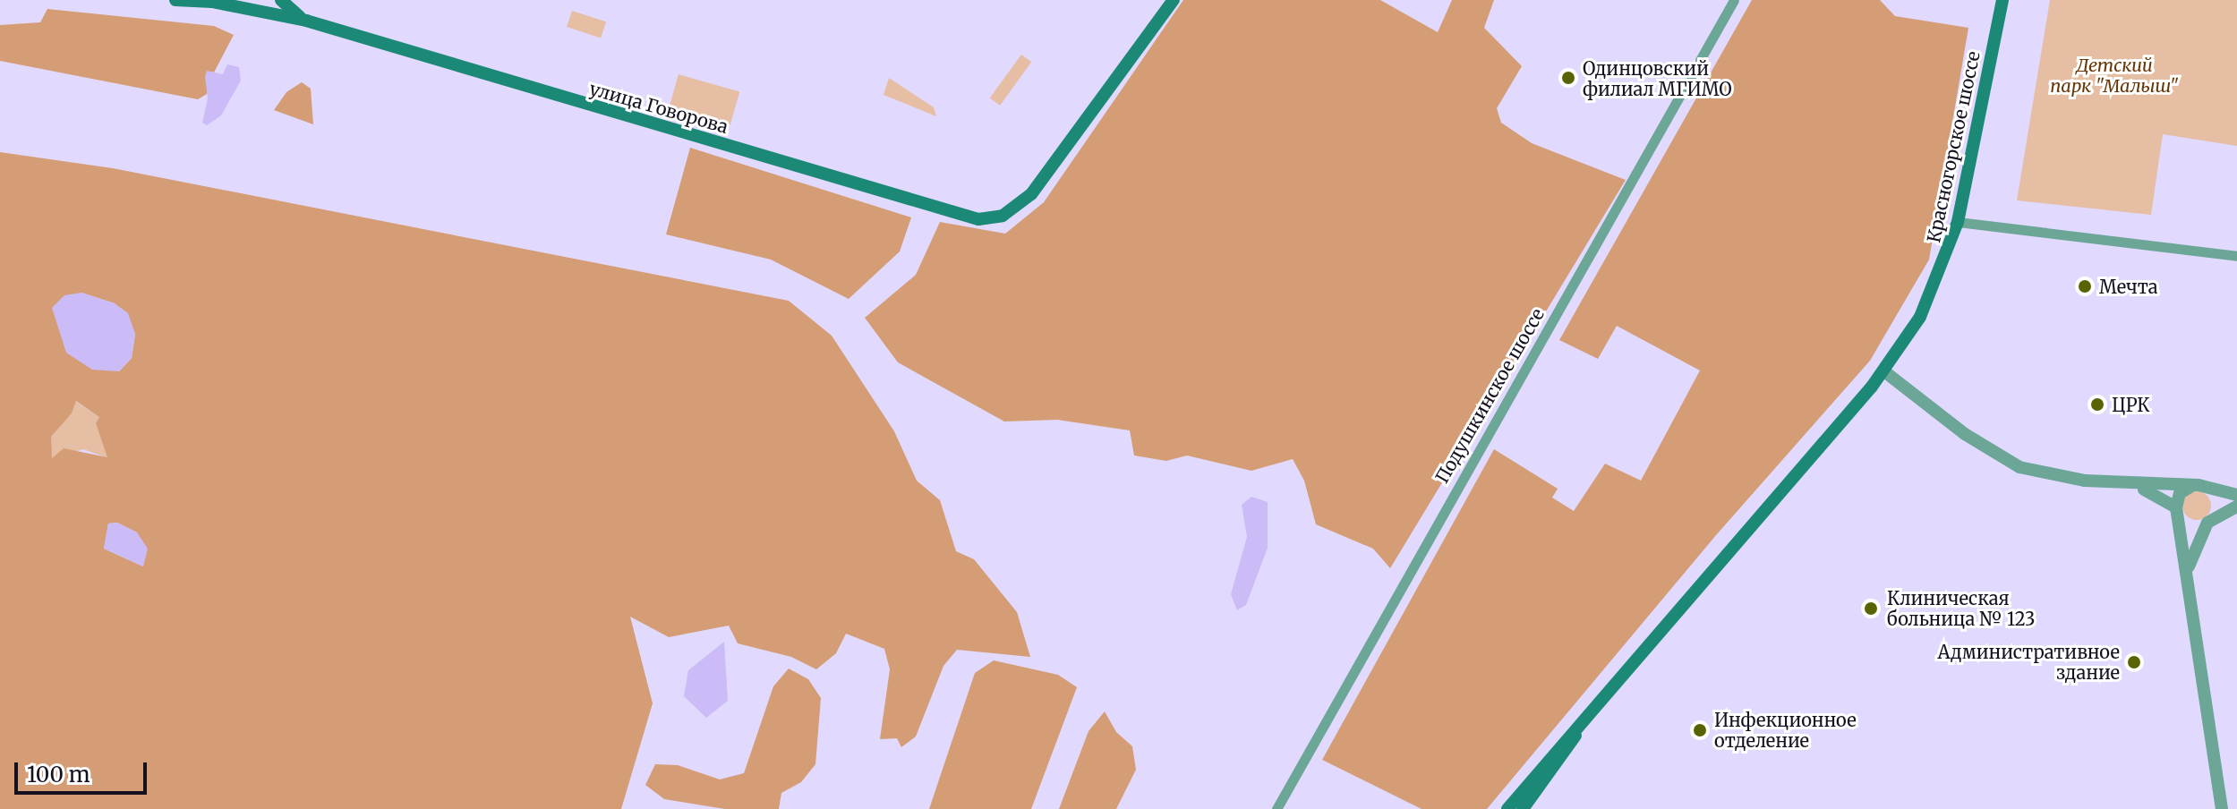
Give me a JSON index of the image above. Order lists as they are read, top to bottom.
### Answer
{
  "streets": {
    "main road": ["улица Говорова", "Красногорское шоссе"],
    "street": ["Подушкинское шоссе"]
  },
  "parks": ["Детский парк \"Малыш\""],
  "places": [
    "Одинцовский филиал МГИМО",
    "Мечта",
    "ЦРК",
    "Клиническая больница № 123",
    "Административное здание",
    "Инфекционное отделение"
  ],
  "scale_bar": "100 m"
}
